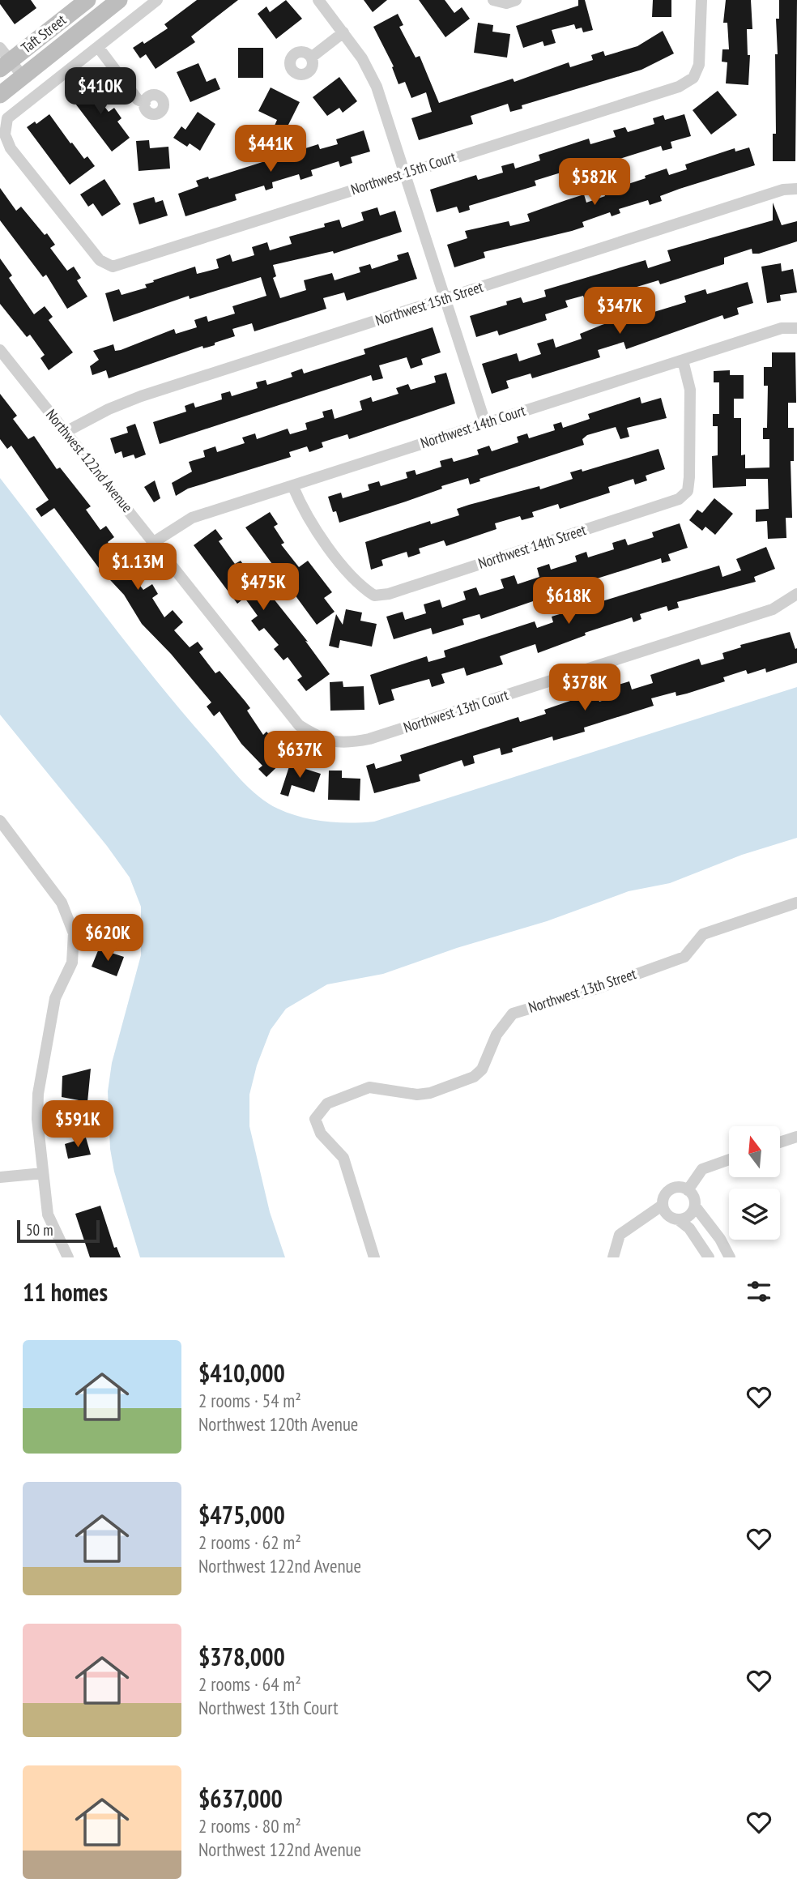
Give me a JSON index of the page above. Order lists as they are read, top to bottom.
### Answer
{
  "streets": {
    "street": [
      "Taft Street",
      "Northwest 15th Court",
      "Northwest 15th Street",
      "Northwest 14th Court",
      "Northwest 122nd Avenue",
      "Northwest 14th Street",
      "Northwest 13th Court",
      "Northwest 13th Street"
    ]
  },
  "crossings": [
    ["Northwest 15th Street", "Northwest 122nd Avenue"],
    ["Northwest 14th Court", "Northwest 122nd Avenue"],
    ["Northwest 14th Court", "Northwest 14th Street"],
    ["Northwest 122nd Avenue", "Northwest 13th Court"]
  ],
  "scale_bar": "50 m",
  "north": "top",
  "page": {
    "price": [
      "$410K",
      "$441K",
      "$582K",
      "$347K",
      "$1.13M",
      "$475K",
      "$618K",
      "$378K",
      "$637K",
      "$620K",
      "$591K"
    ],
    "scale": "50 m",
    "heading": "11 homes",
    "list": [
      {
        "name": "$410,000",
        "note": "2 rooms · 54 m² · Northwest 120th Avenue"
      },
      {
        "name": "$475,000",
        "note": "2 rooms · 62 m² · Northwest 122nd Avenue"
      },
      {
        "name": "$378,000",
        "note": "2 rooms · 64 m² · Northwest 13th Court"
      },
      {
        "name": "$637,000",
        "note": "2 rooms · 80 m² · Northwest 122nd Avenue"
      }
    ]
  }
}
